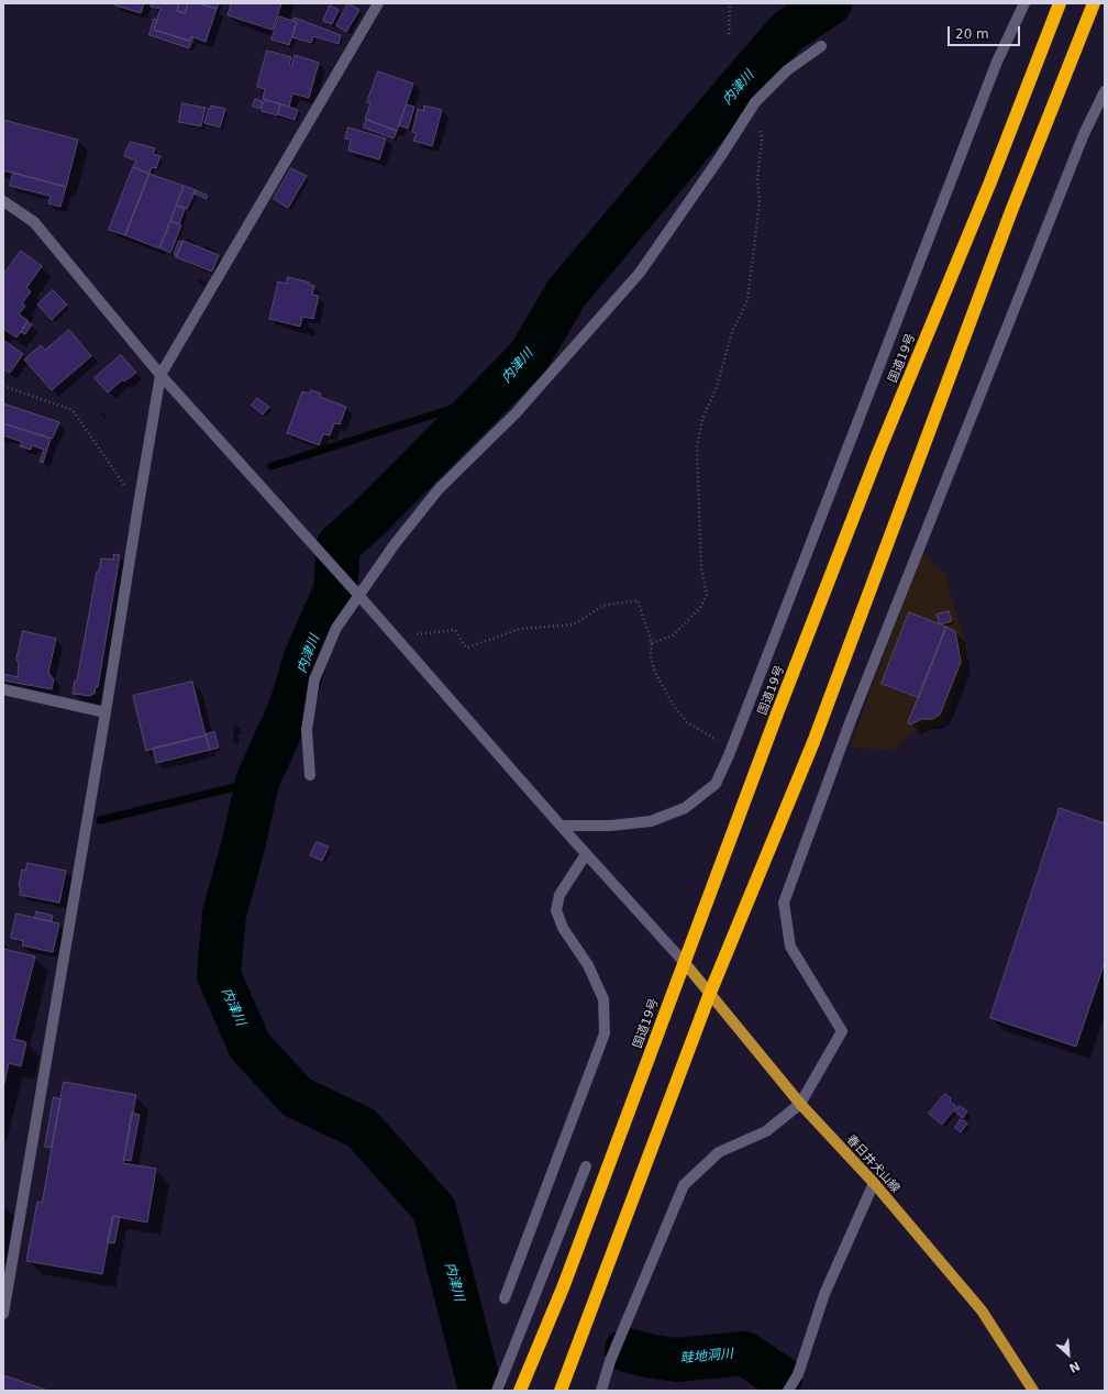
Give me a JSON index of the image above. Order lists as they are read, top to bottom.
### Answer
{
  "streets": {
    "highway": ["国道19号"],
    "main road": ["春日井犬山線"]
  },
  "crossings": [
    ["国道19号", "春日井犬山線"]
  ],
  "water": ["内津川", "畦地洞川"],
  "scale_bar": "20 m",
  "north": "bottom right"
}
